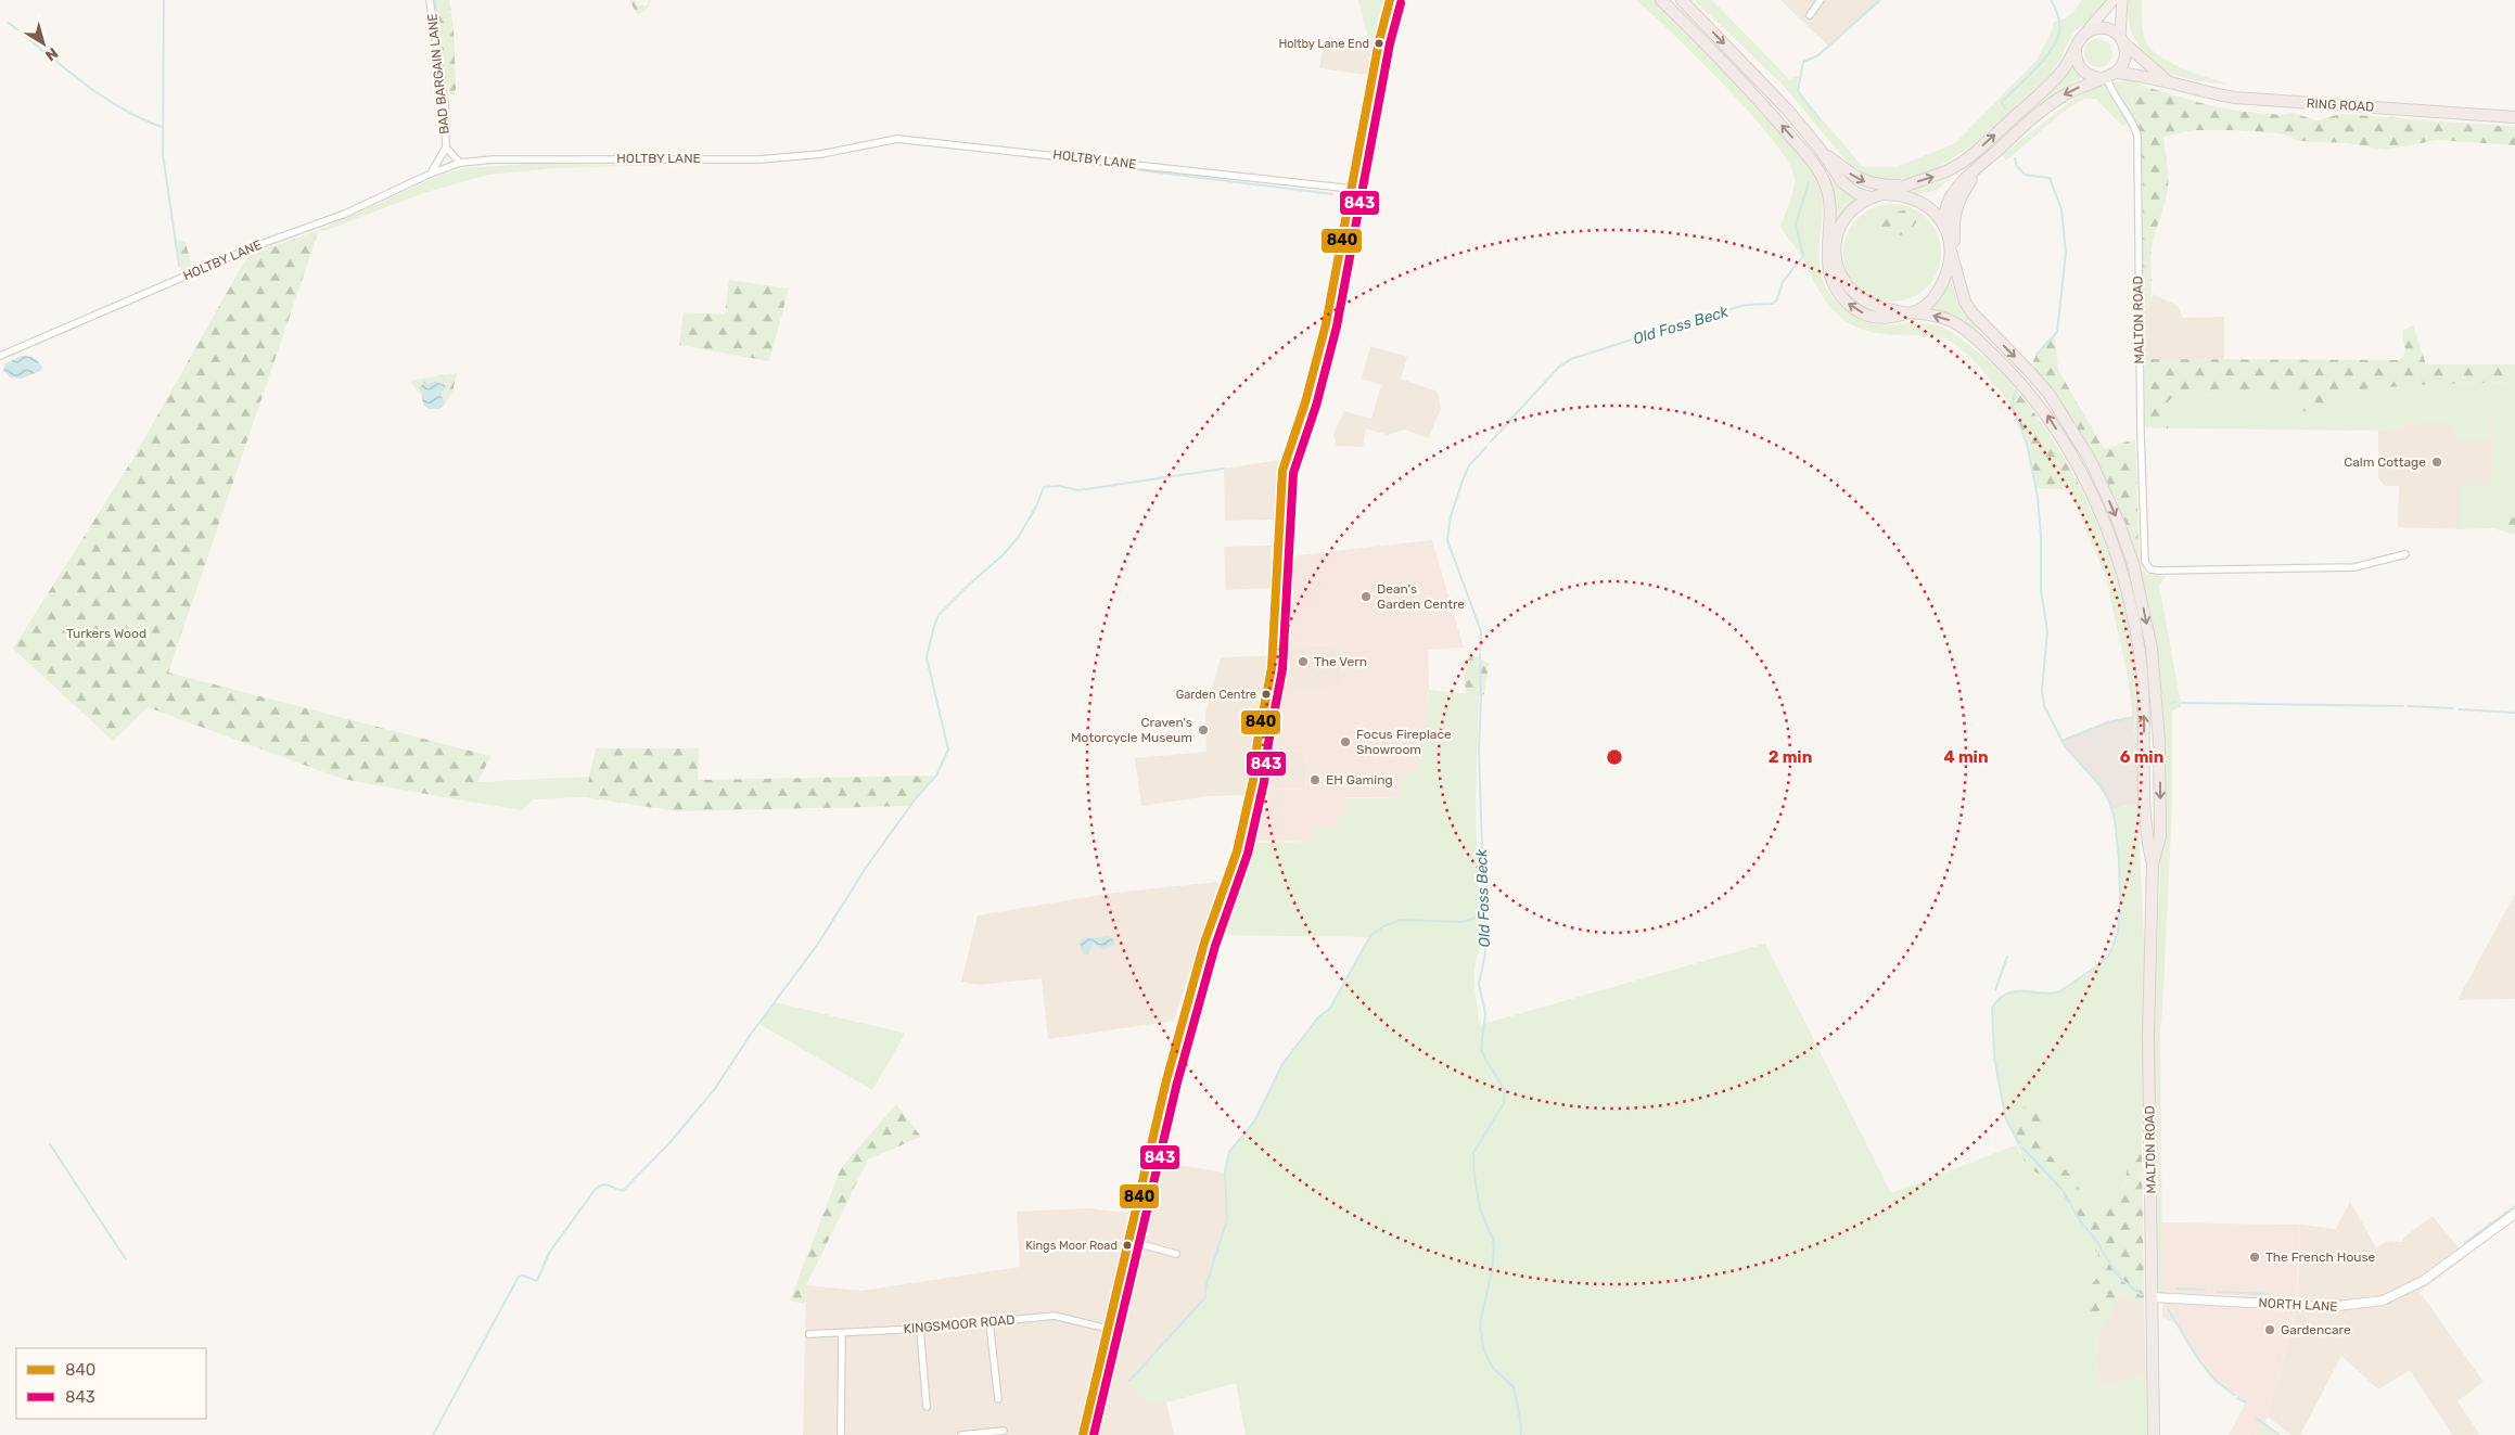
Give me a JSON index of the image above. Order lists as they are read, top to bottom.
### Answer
{
  "streets": {
    "highway": ["RING ROAD", "MALTON ROAD"],
    "street": [
      "BAD BARGAIN LANE",
      "HOLTBY LANE",
      "NORTH LANE",
      "KINGSMOOR ROAD"
    ]
  },
  "crossings": [
    ["BAD BARGAIN LANE", "HOLTBY LANE"],
    ["RING ROAD", "MALTON ROAD"],
    ["MALTON ROAD", "NORTH LANE"]
  ],
  "water": ["Old Foss Beck"],
  "parks": ["Turkers Wood"],
  "places": [
    "Holtby Lane End",
    "Calm Cottage",
    "Dean's Garden Centre",
    "The Vern",
    "Garden Centre",
    "Craven's Motorcycle Museum",
    "Focus Fireplace Showroom",
    "EH Gaming",
    "Kings Moor Road",
    "The French House",
    "Gardencare"
  ],
  "lines": ["transit line 840", "transit line 843"],
  "legend": ["840", "843"],
  "north": "bottom right",
  "rings": ["2 min", "4 min", "6 min"]
}
